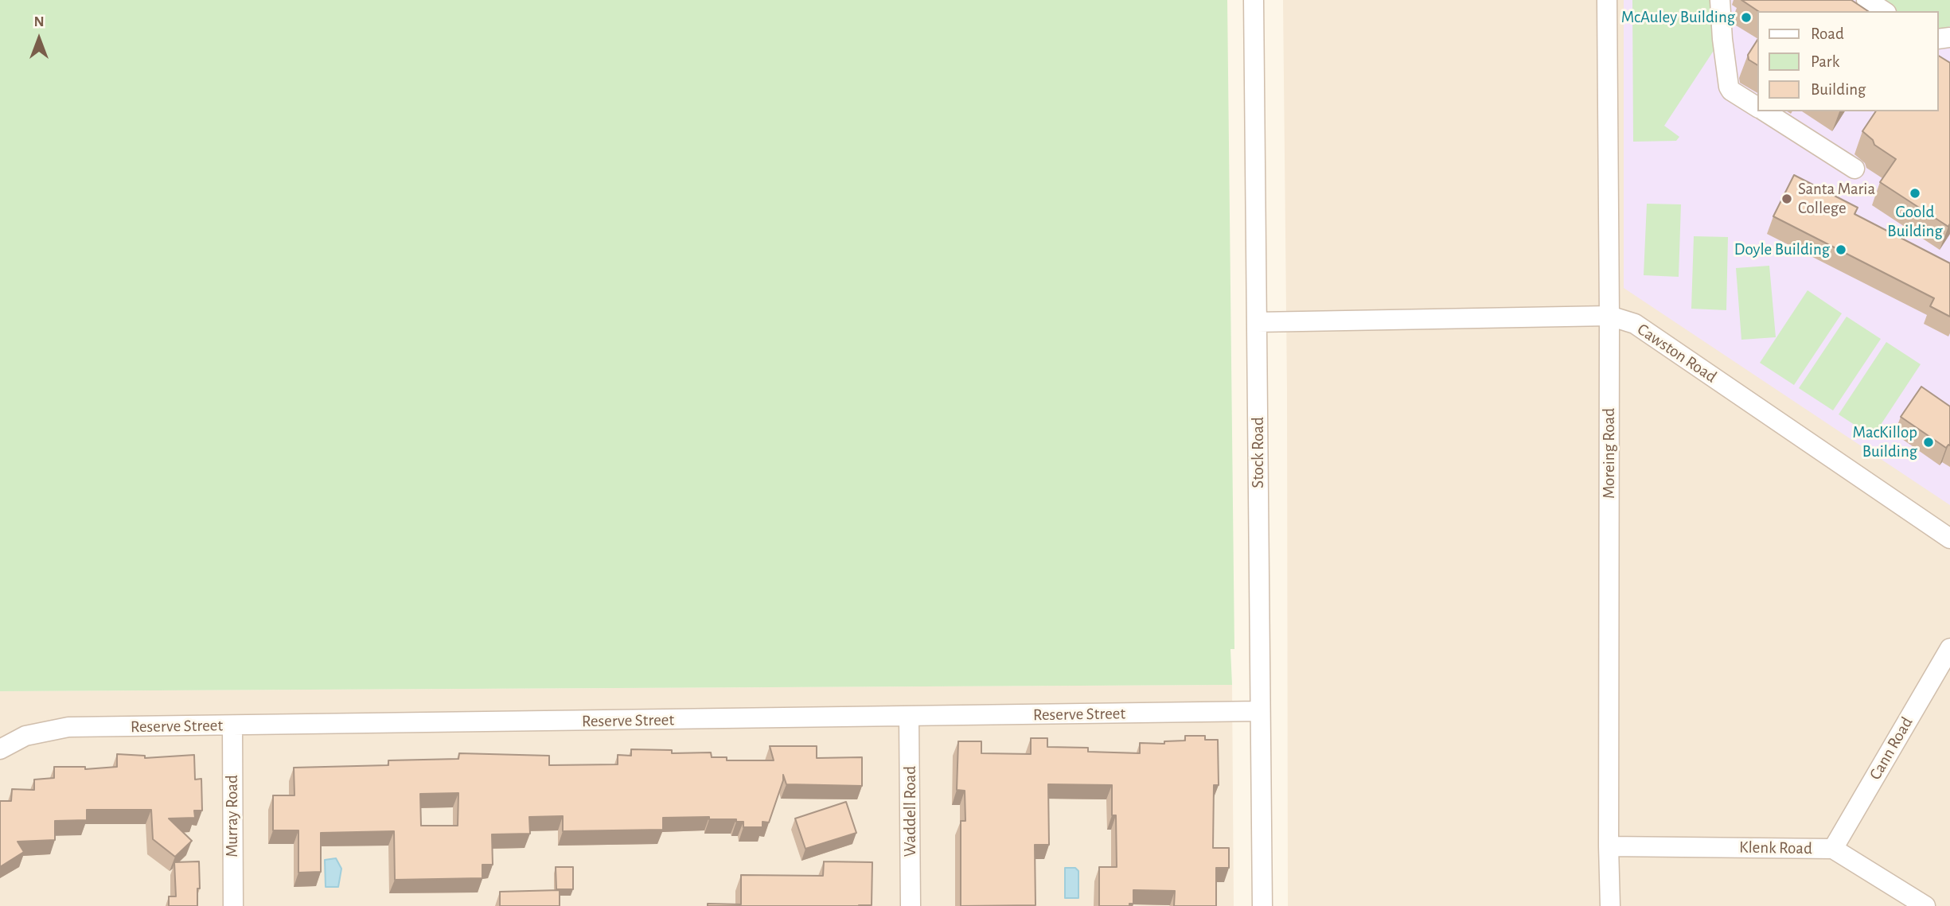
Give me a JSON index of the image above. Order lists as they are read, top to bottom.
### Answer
{
  "streets": {
    "street": [
      "Cawston Road",
      "Stock Road",
      "Moreing Road",
      "Reserve Street",
      "Cann Road",
      "Waddell Road",
      "Murray Road",
      "Klenk Road"
    ]
  },
  "crossings": [
    ["Cawston Road", "Stock Road"],
    ["Cawston Road", "Moreing Road"],
    ["Stock Road", "Reserve Street"],
    ["Moreing Road", "Klenk Road"],
    ["Reserve Street", "Waddell Road"],
    ["Reserve Street", "Murray Road"],
    ["Cann Road", "Klenk Road"]
  ],
  "places": [
    "McAuley Building",
    "Goold Building",
    "Santa Maria College",
    "Doyle Building",
    "MacKillop Building"
  ],
  "legend": ["Road", "Park", "Building"],
  "north": "top"
}
